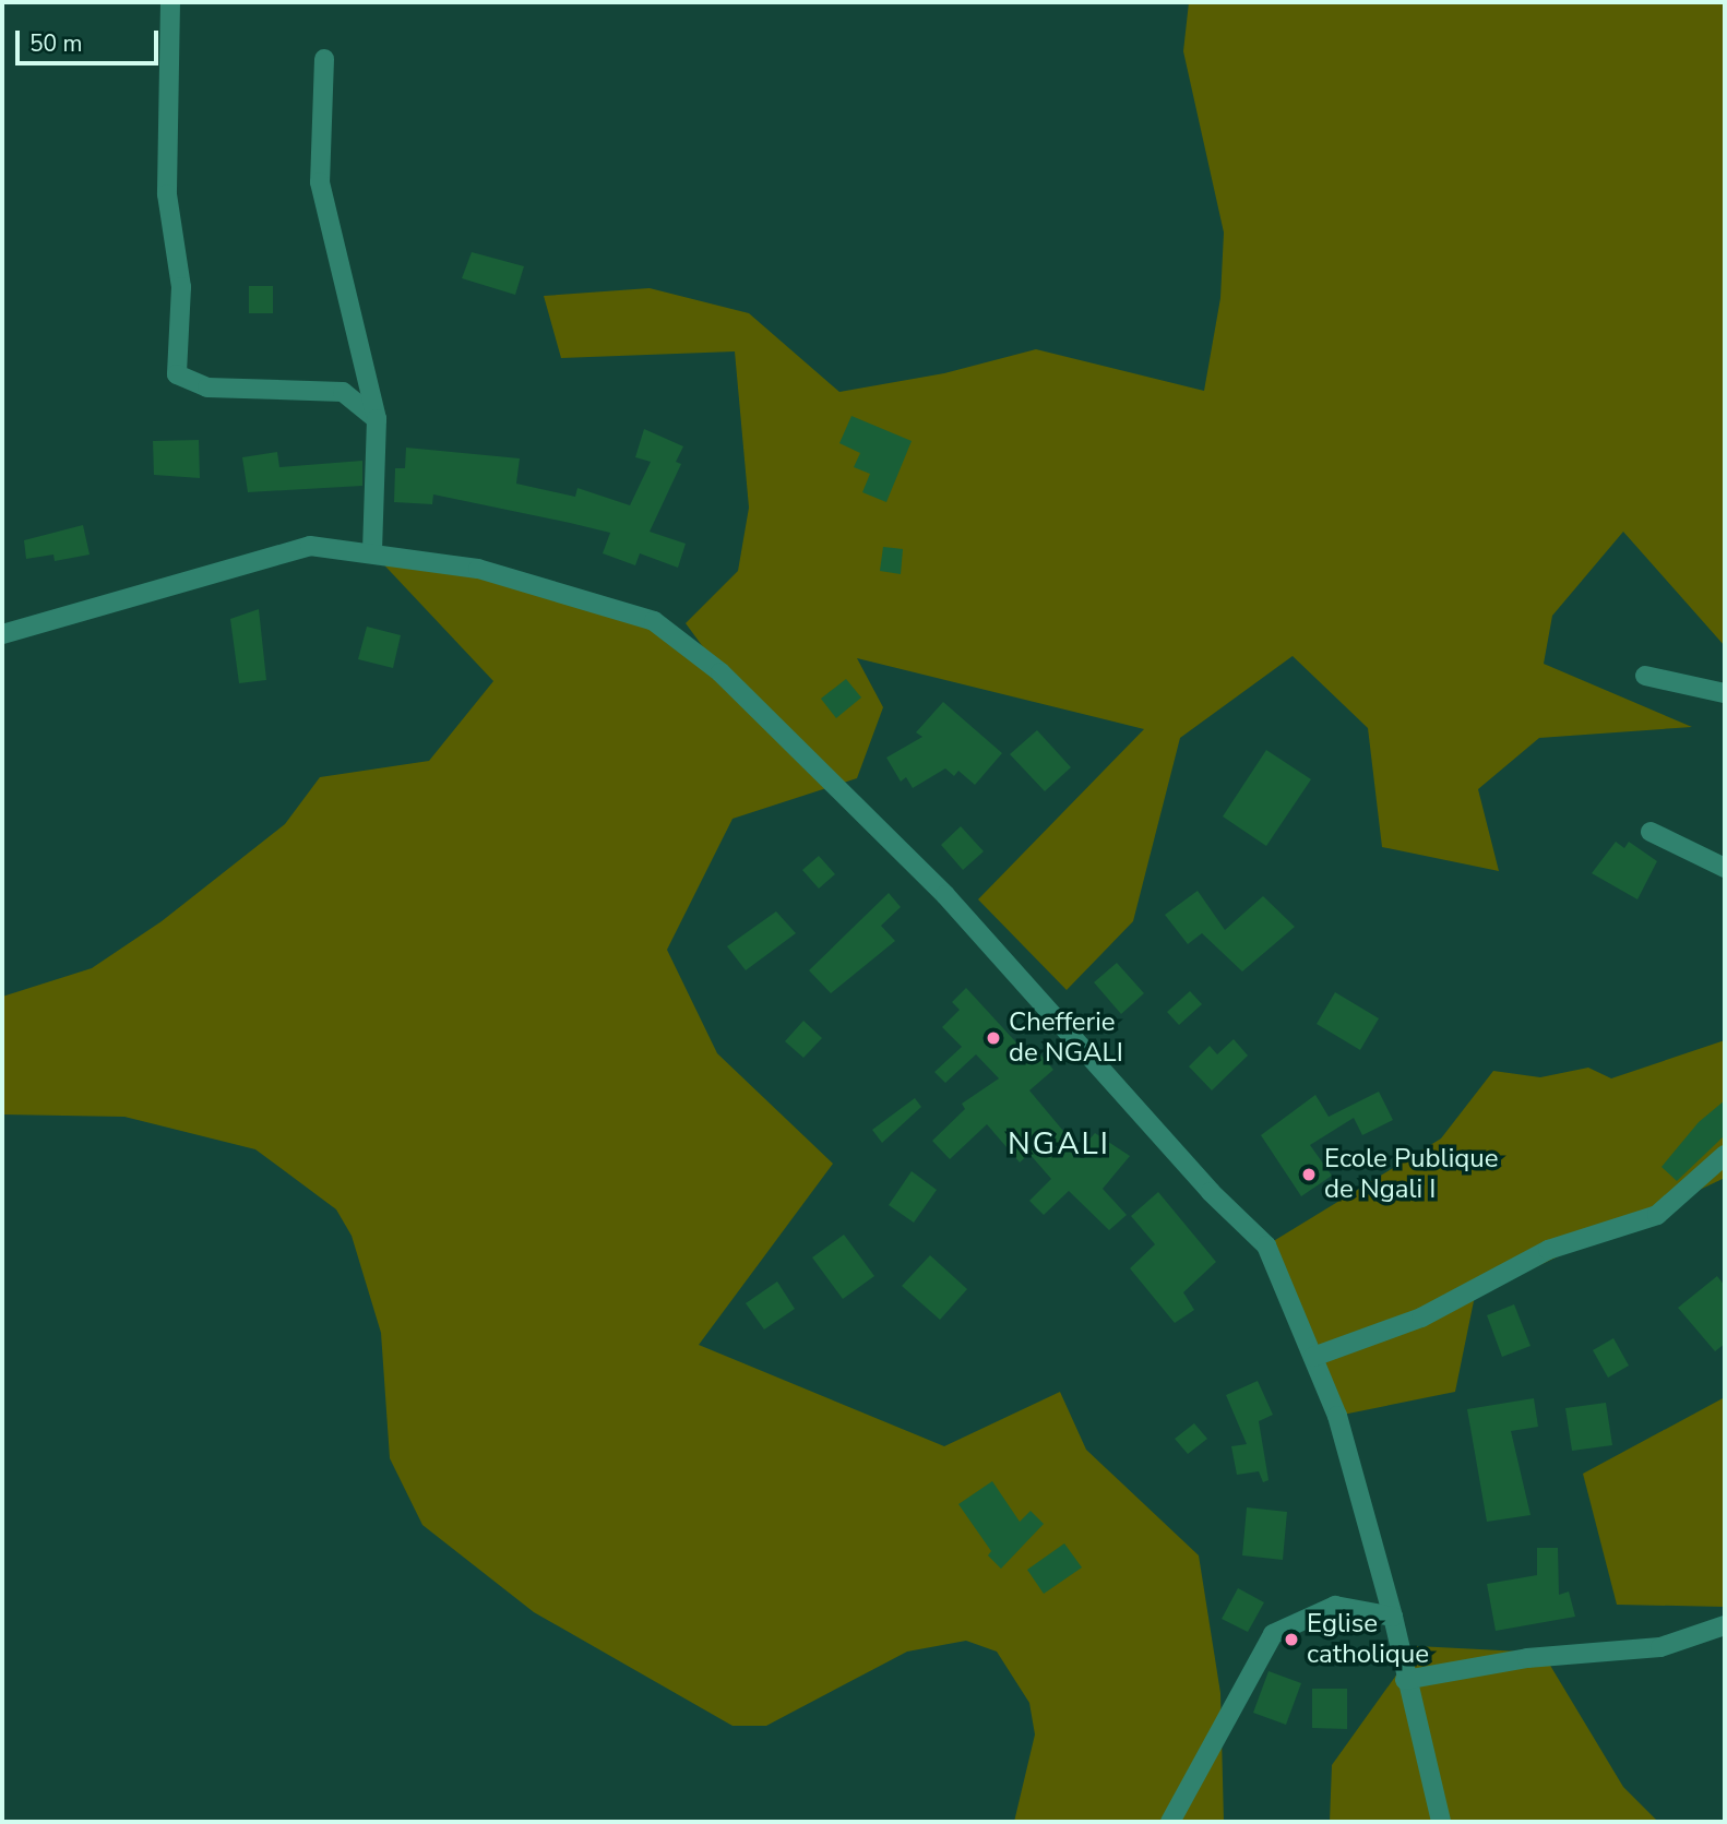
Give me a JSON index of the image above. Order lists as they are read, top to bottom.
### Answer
{
  "districts": ["NGALI"],
  "places": ["Chefferie de NGALI", "Ecole Publique de Ngali I", "Eglise catholique"],
  "scale_bar": "50 m"
}
